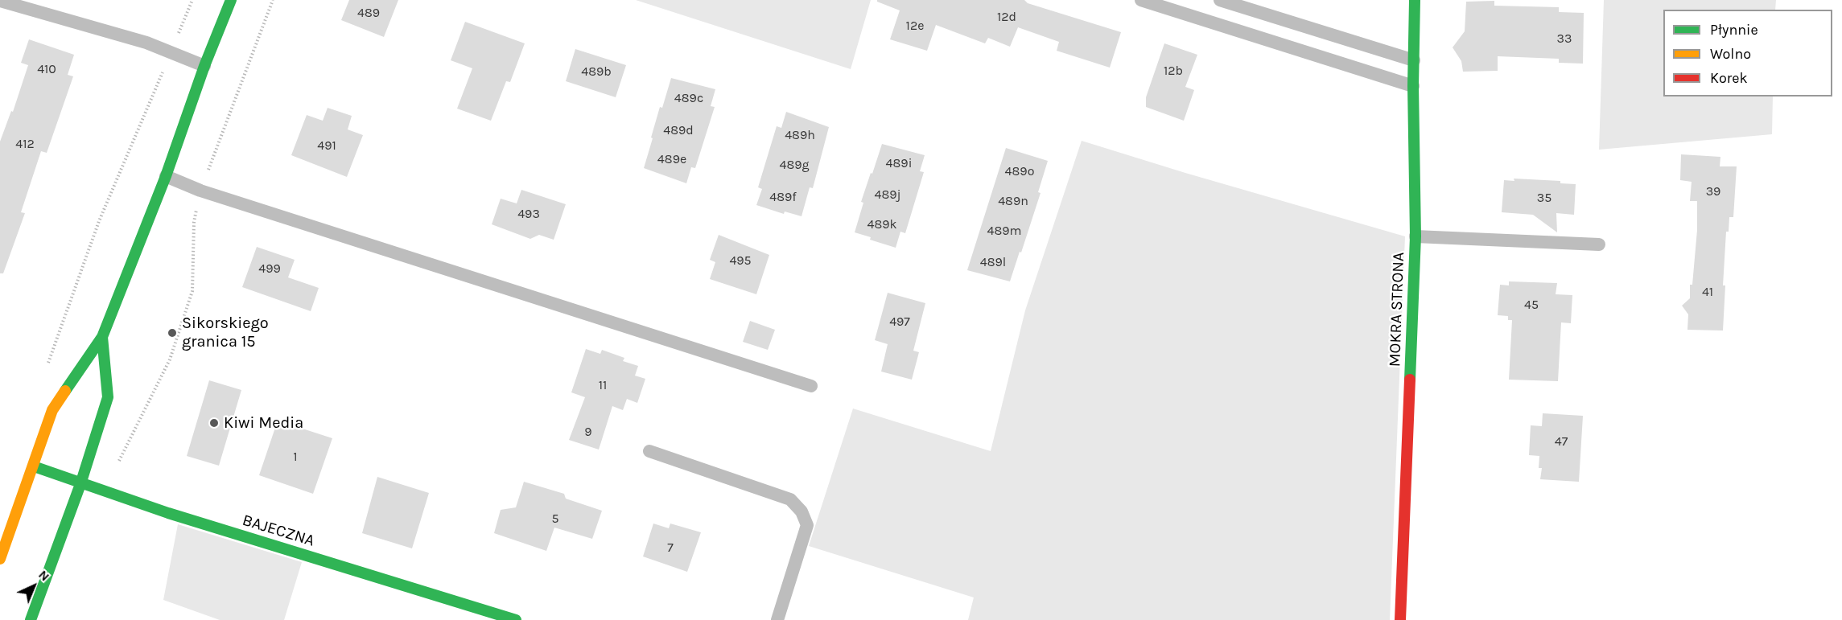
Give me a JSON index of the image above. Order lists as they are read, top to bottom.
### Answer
{
  "streets": {
    "street": ["MOKRA STRONA", "BAJECZNA"]
  },
  "places": ["Sikorskiego granica 15", "Kiwi Media"],
  "house_numbers": [
    "489",
    "12d",
    "12e",
    "33",
    "410",
    "12b",
    "489b",
    "489c",
    "489d",
    "489h",
    "412",
    "491",
    "489e",
    "489i",
    "489g",
    "489o",
    "39",
    "489j",
    "489f",
    "35",
    "489n",
    "493",
    "489k",
    "489m",
    "495",
    "489l",
    "499",
    "41",
    "45",
    "497",
    "11",
    "9",
    "47",
    "1",
    "5",
    "7"
  ],
  "legend": ["Płynnie", "Wolno", "Korek"],
  "north": "top right"
}
